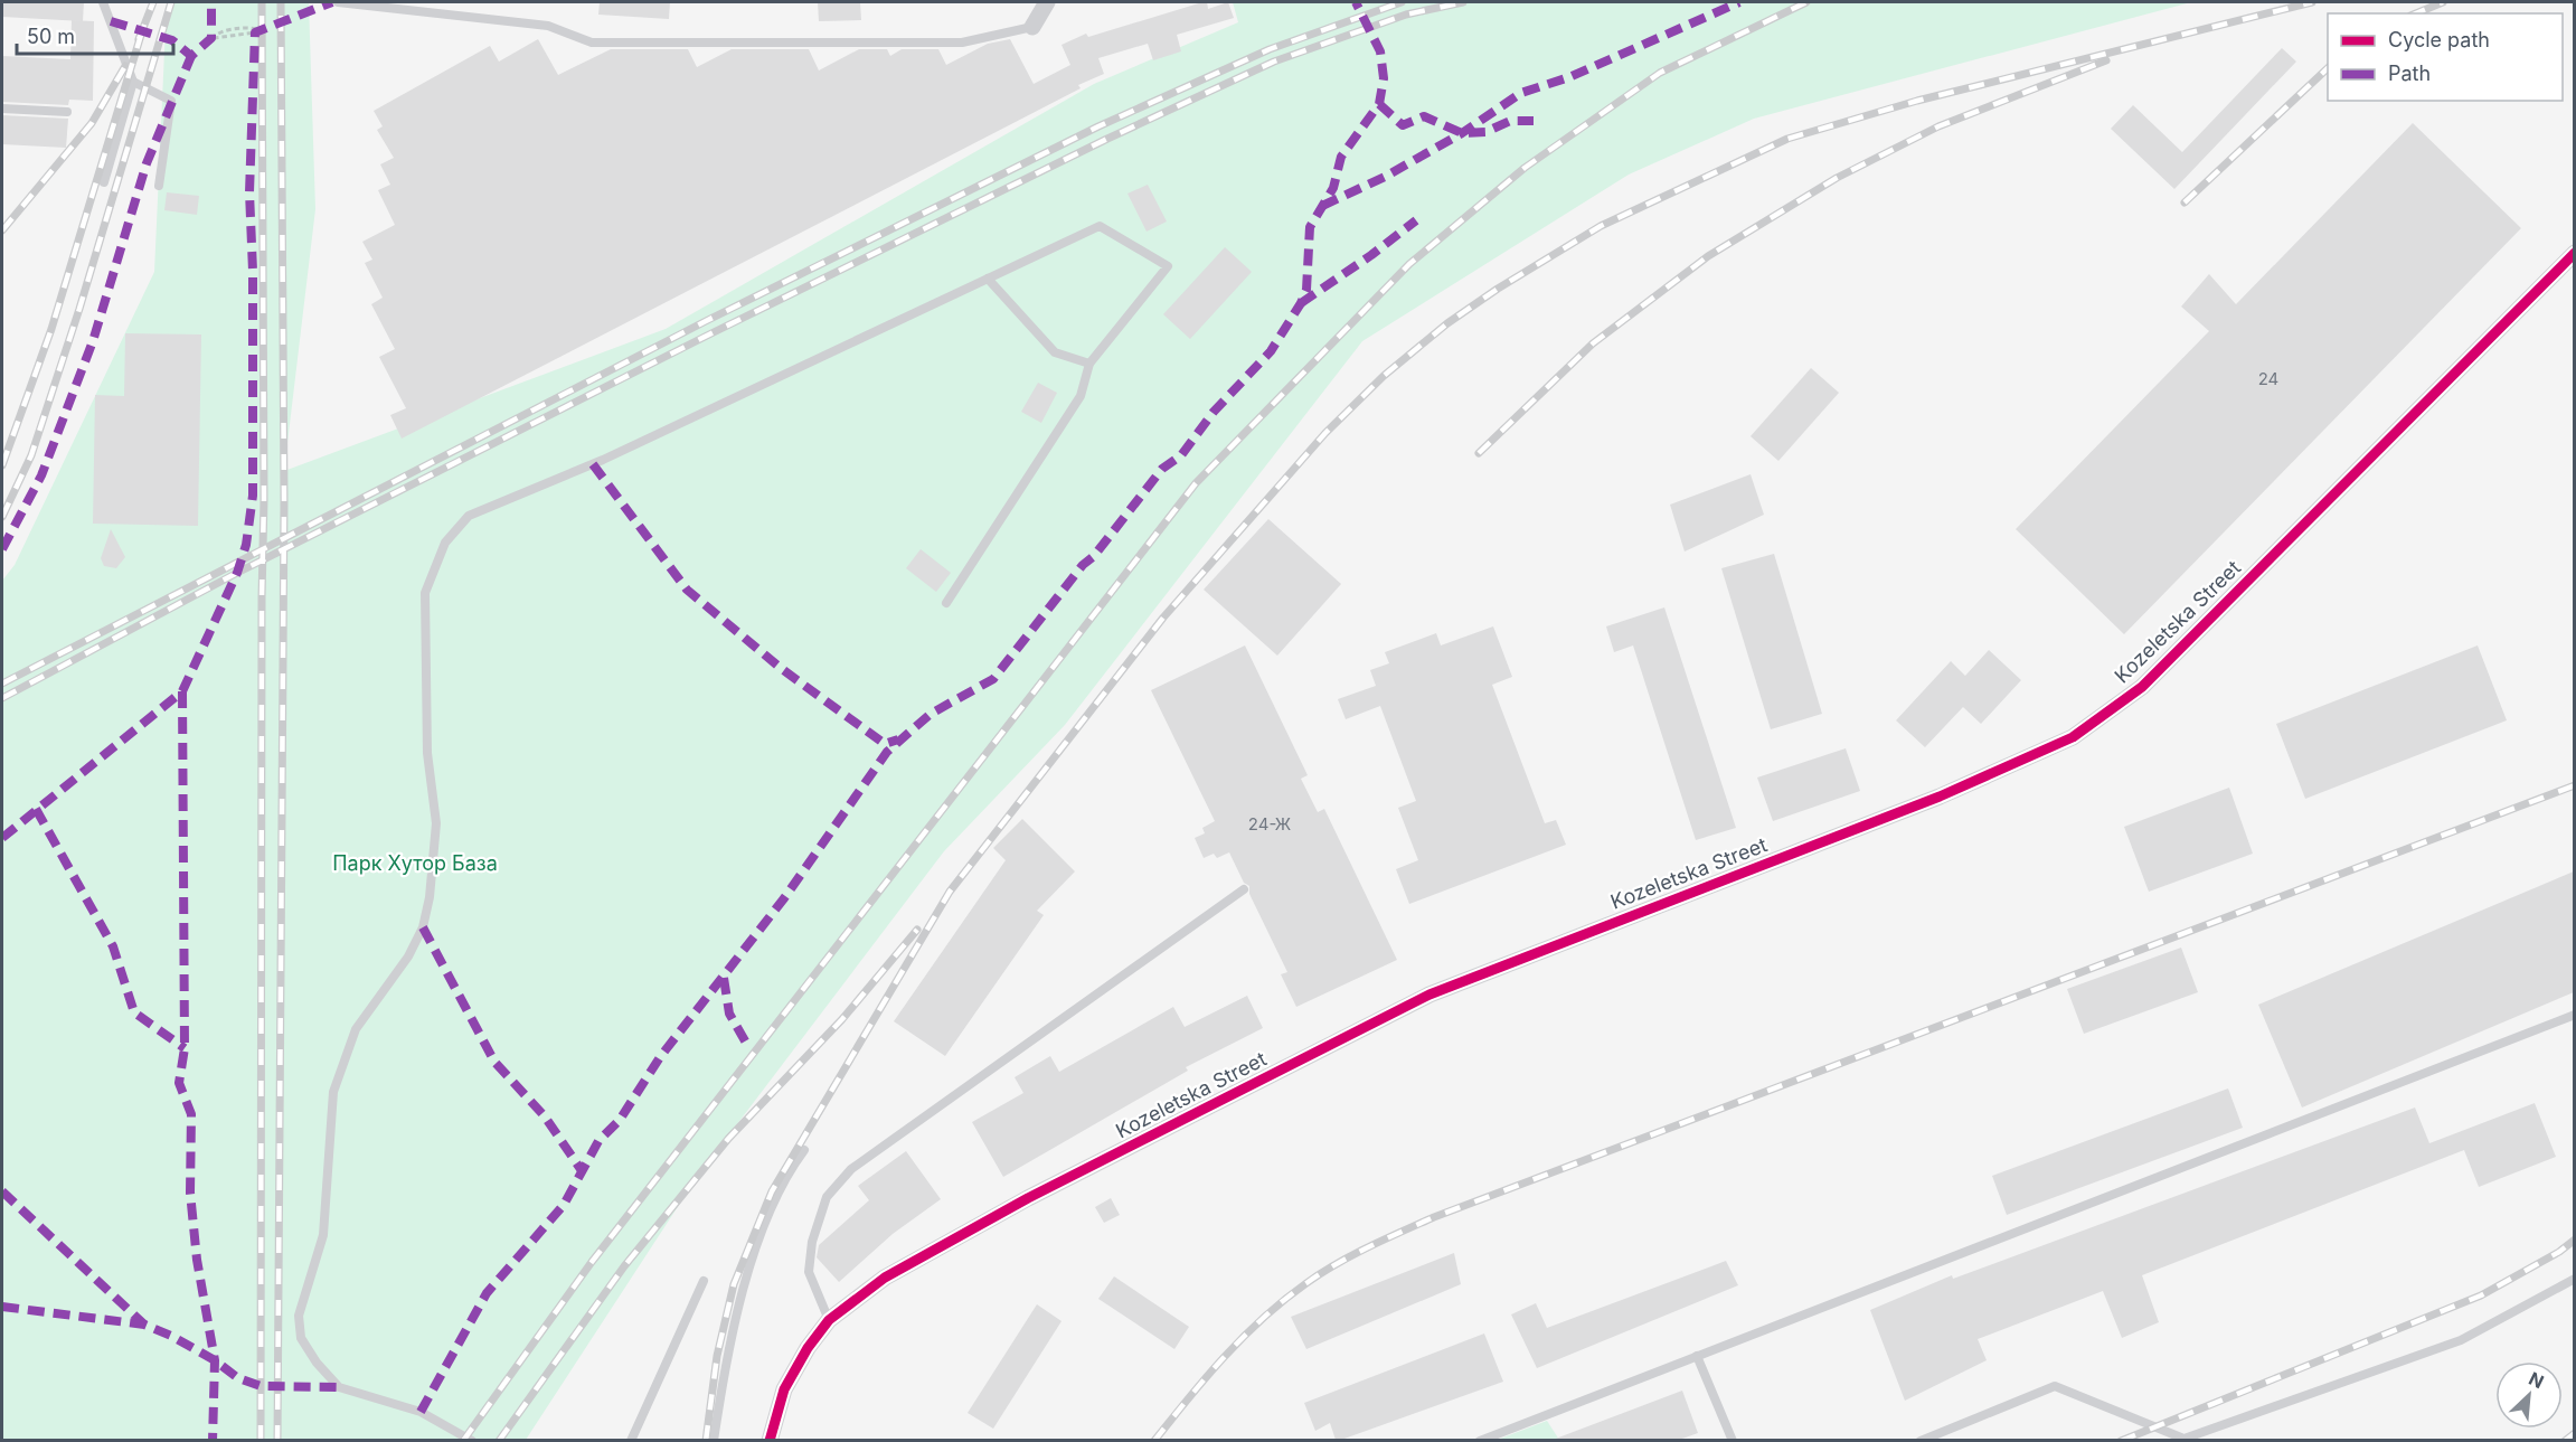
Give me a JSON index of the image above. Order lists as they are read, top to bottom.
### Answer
{
  "streets": {
    "street": ["Kozeletska Street"]
  },
  "parks": ["Парк Хутор База"],
  "house_numbers": ["24", "24-Ж"],
  "legend": ["Cycle path", "Path"],
  "scale_bar": "50 m",
  "north": "top right"
}
